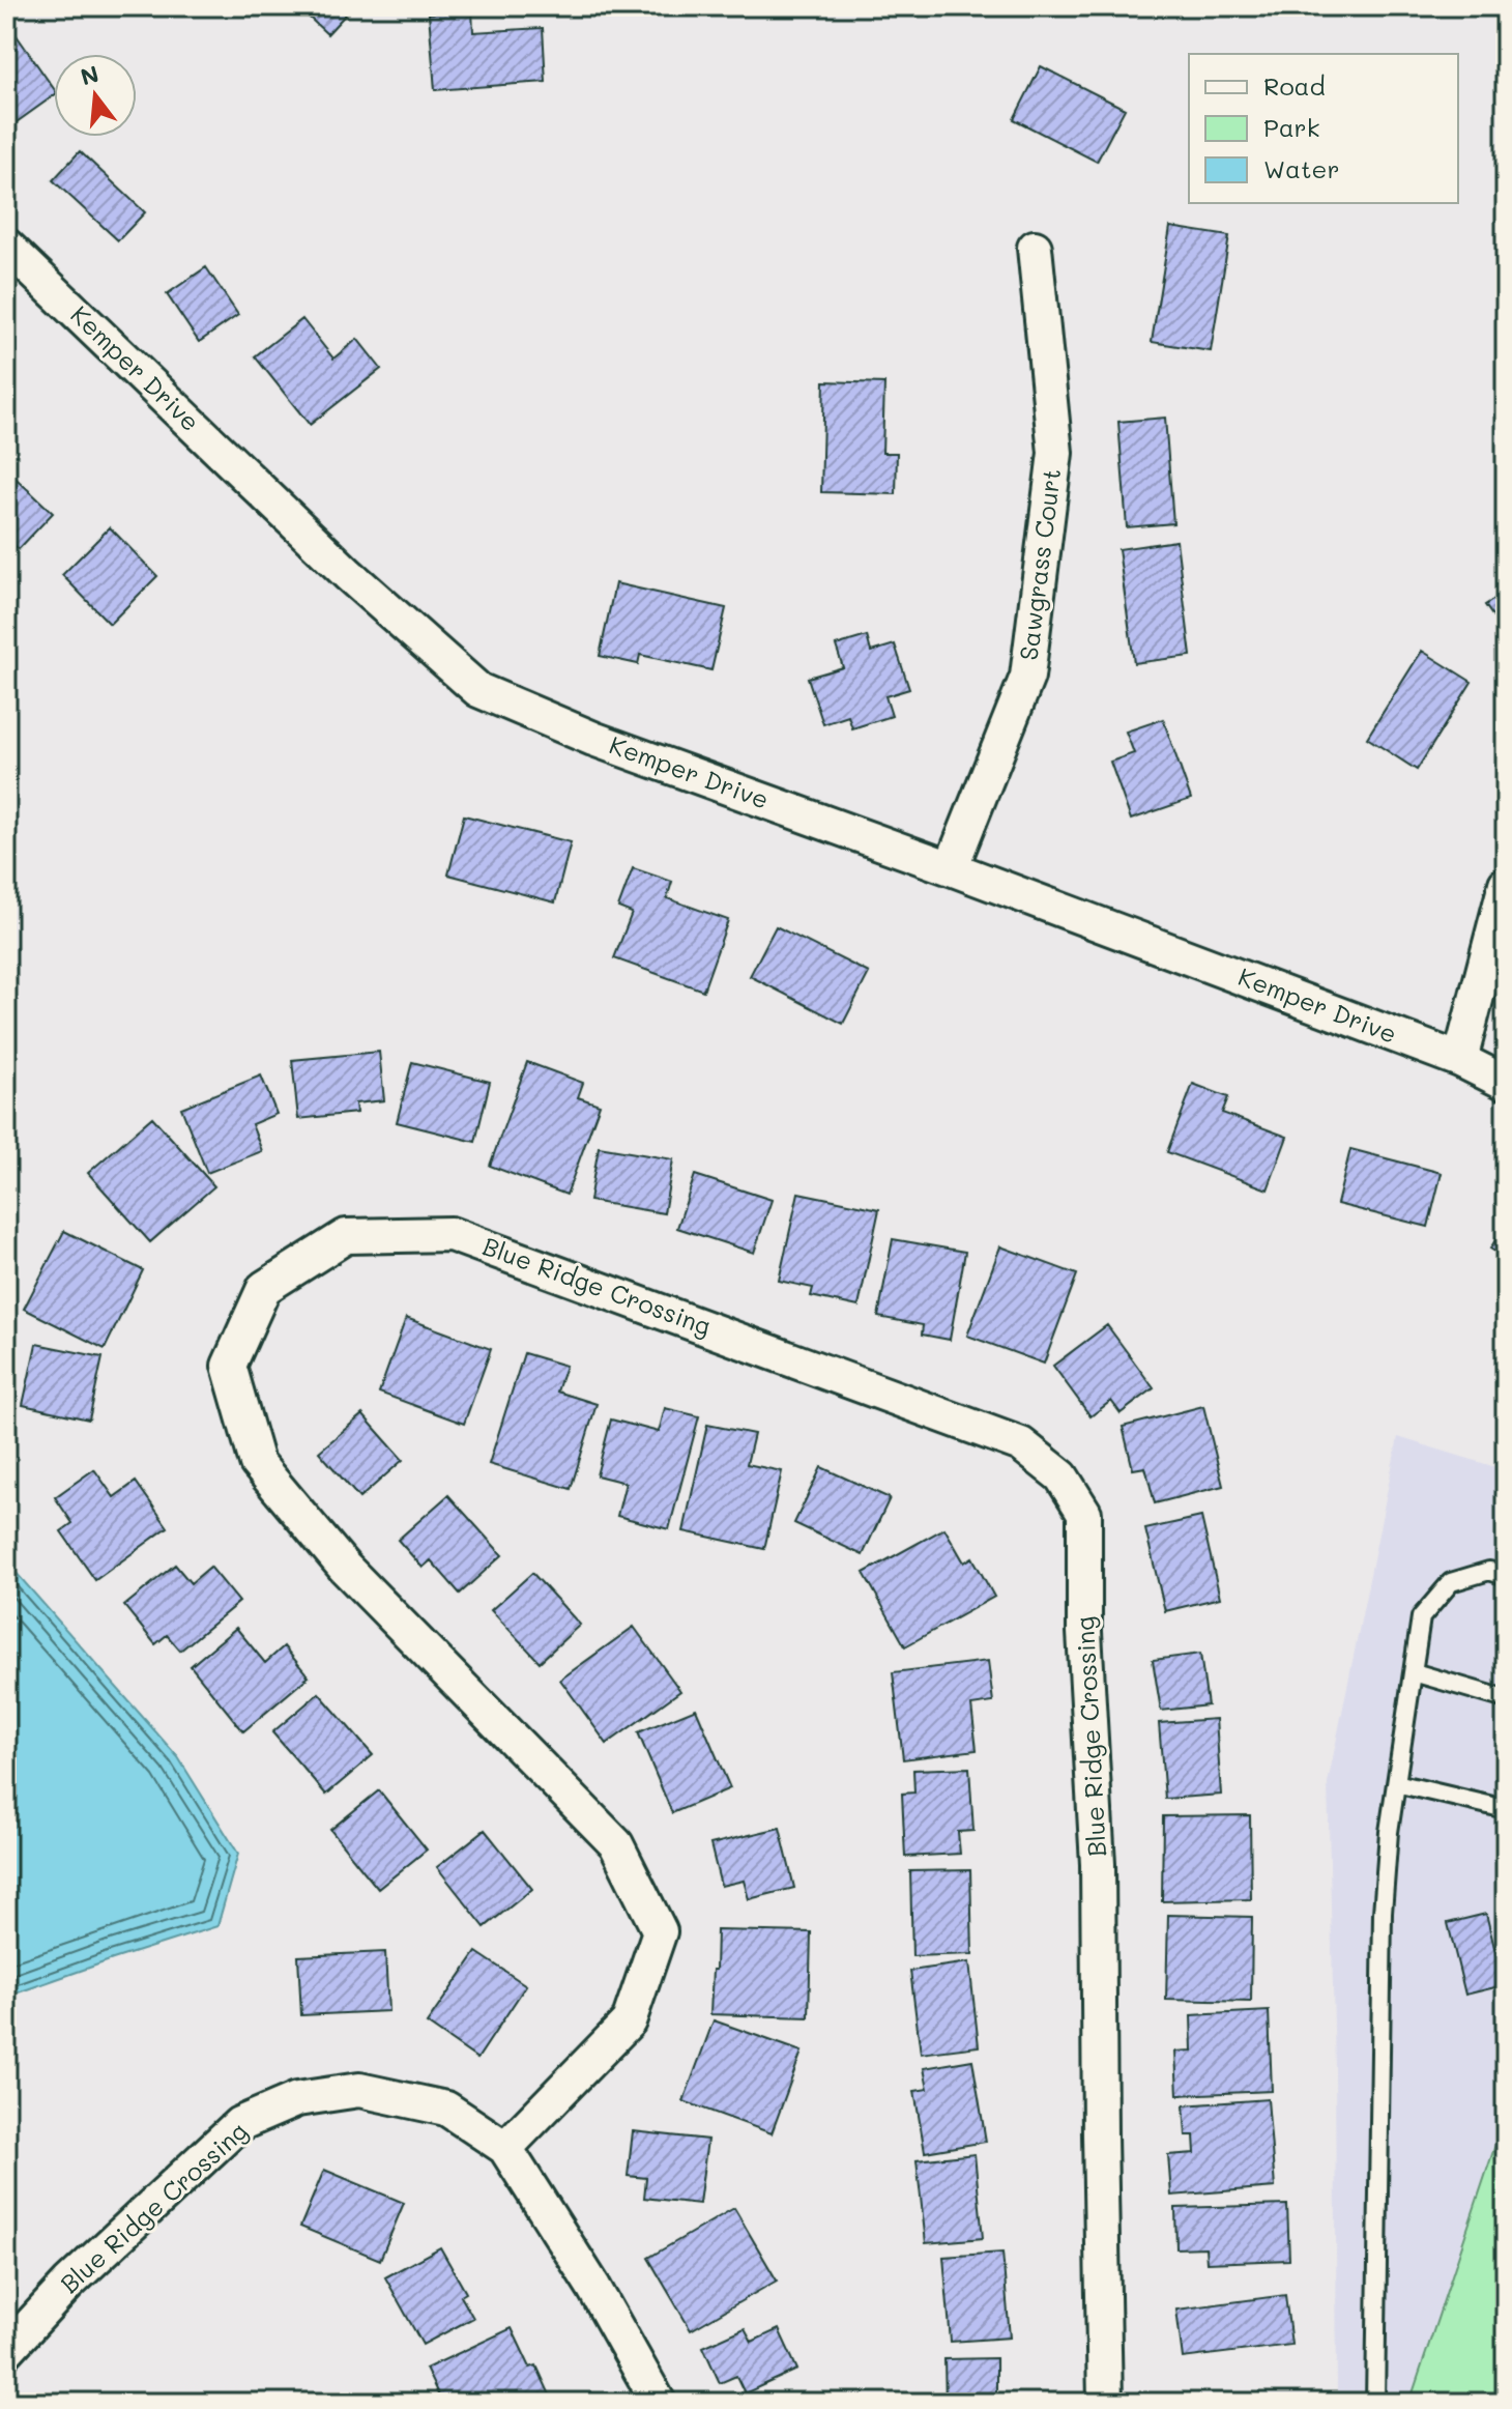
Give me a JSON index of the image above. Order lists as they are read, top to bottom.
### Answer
{
  "streets": {
    "street": ["Kemper Drive", "Sawgrass Court", "Blue Ridge Crossing"]
  },
  "crossings": [
    ["Kemper Drive", "Sawgrass Court"]
  ],
  "legend": ["Road", "Park", "Water"],
  "north": "top"
}
